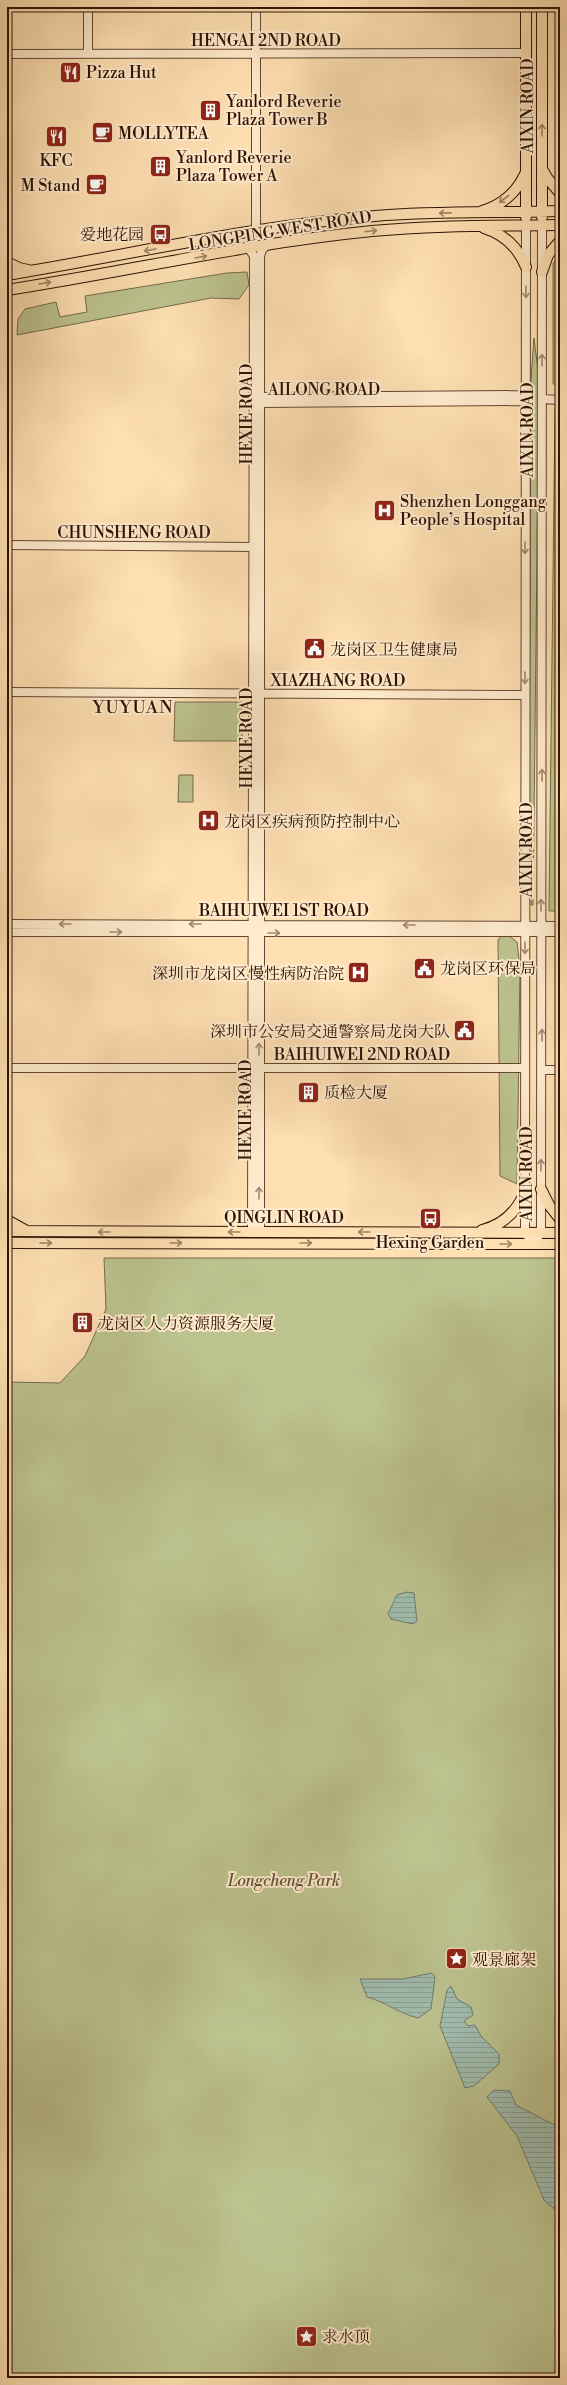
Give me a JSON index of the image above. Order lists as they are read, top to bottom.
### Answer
{
  "streets": {
    "main road": ["AIXIN ROAD", "LONGPING WEST ROAD", "QINGLIN ROAD"],
    "street": [
      "HENGAI 2ND ROAD",
      "AILONG ROAD",
      "HEXIE ROAD",
      "CHUNSHENG ROAD",
      "XIAZHANG ROAD",
      "BAIHUIWEI 1ST ROAD",
      "BAIHUIWEI 2ND ROAD"
    ]
  },
  "crossings": [
    ["HENGAI 2ND ROAD", "AIXIN ROAD"],
    ["AIXIN ROAD", "LONGPING WEST ROAD"],
    ["AIXIN ROAD", "AILONG ROAD"],
    ["AIXIN ROAD", "XIAZHANG ROAD"],
    ["AIXIN ROAD", "BAIHUIWEI 1ST ROAD"],
    ["AIXIN ROAD", "BAIHUIWEI 2ND ROAD"],
    ["AIXIN ROAD", "QINGLIN ROAD"],
    ["LONGPING WEST ROAD", "HEXIE ROAD"],
    ["AILONG ROAD", "HEXIE ROAD"],
    ["HEXIE ROAD", "CHUNSHENG ROAD"],
    ["HEXIE ROAD", "XIAZHANG ROAD"],
    ["HEXIE ROAD", "BAIHUIWEI 1ST ROAD"],
    ["HEXIE ROAD", "BAIHUIWEI 2ND ROAD"],
    ["HEXIE ROAD", "QINGLIN ROAD"]
  ],
  "districts": ["YUYUAN"],
  "parks": ["Longcheng Park"],
  "places": {
    "restaurant": ["Pizza Hut", "KFC"],
    "building": [
      "Yanlord Reverie Plaza Tower B",
      "Yanlord Reverie Plaza Tower A",
      "质检大厦",
      "龙岗区人力资源服务大厦"
    ],
    "cafe": ["MOLLYTEA", "M Stand"],
    "bus stop": ["爱地花园", "Hexing Garden"],
    "hospital": ["Shenzhen Longgang People’s Hospital", "龙岗区疾病预防控制中心", "深圳市龙岗区慢性病防治院"],
    "public building": ["龙岗区卫生健康局", "龙岗区环保局", "深圳市公安局交通警察局龙岗大队"],
    "place": ["观景廊架", "求水顶"]
  }
}
